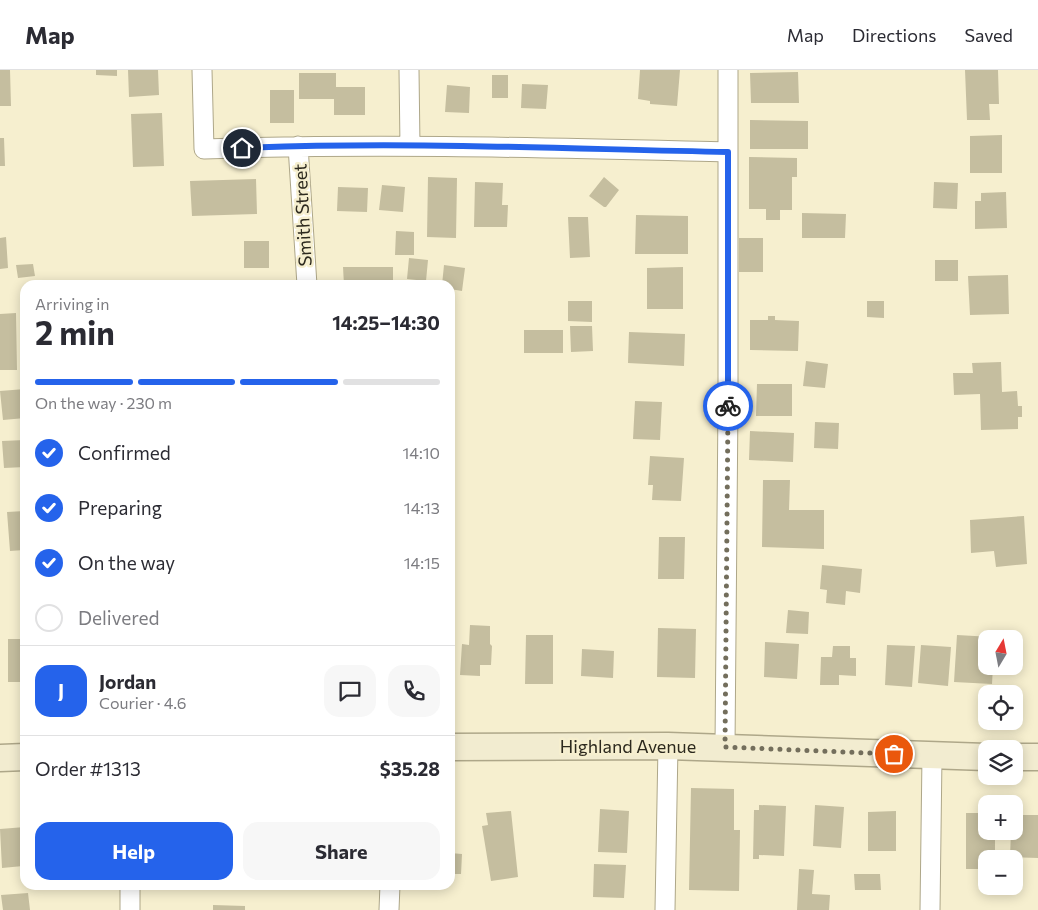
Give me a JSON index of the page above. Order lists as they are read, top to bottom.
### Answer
{
  "streets": {
    "street": ["Smith Street", "Highland Avenue"]
  },
  "north": "top",
  "page": {
    "header": "Map",
    "nav": ["Map", "Directions", "Saved"],
    "heading": ["2 min", "Arriving in", "14:25–14:30"],
    "panel": [
      "Jordan",
      "Courier · 4.6",
      "Order #1313",
      "$35.28"
    ],
    "bar": "On the way · 230 m",
    "list": [
      ["Confirmed", "14:10"],
      ["Preparing", "14:13"],
      ["On the way", "14:15"],
      "Delivered"
    ],
    "map_buttons": ["+", "−"],
    "round": "J",
    "buttons": ["Help", "Share"]
  }
}
